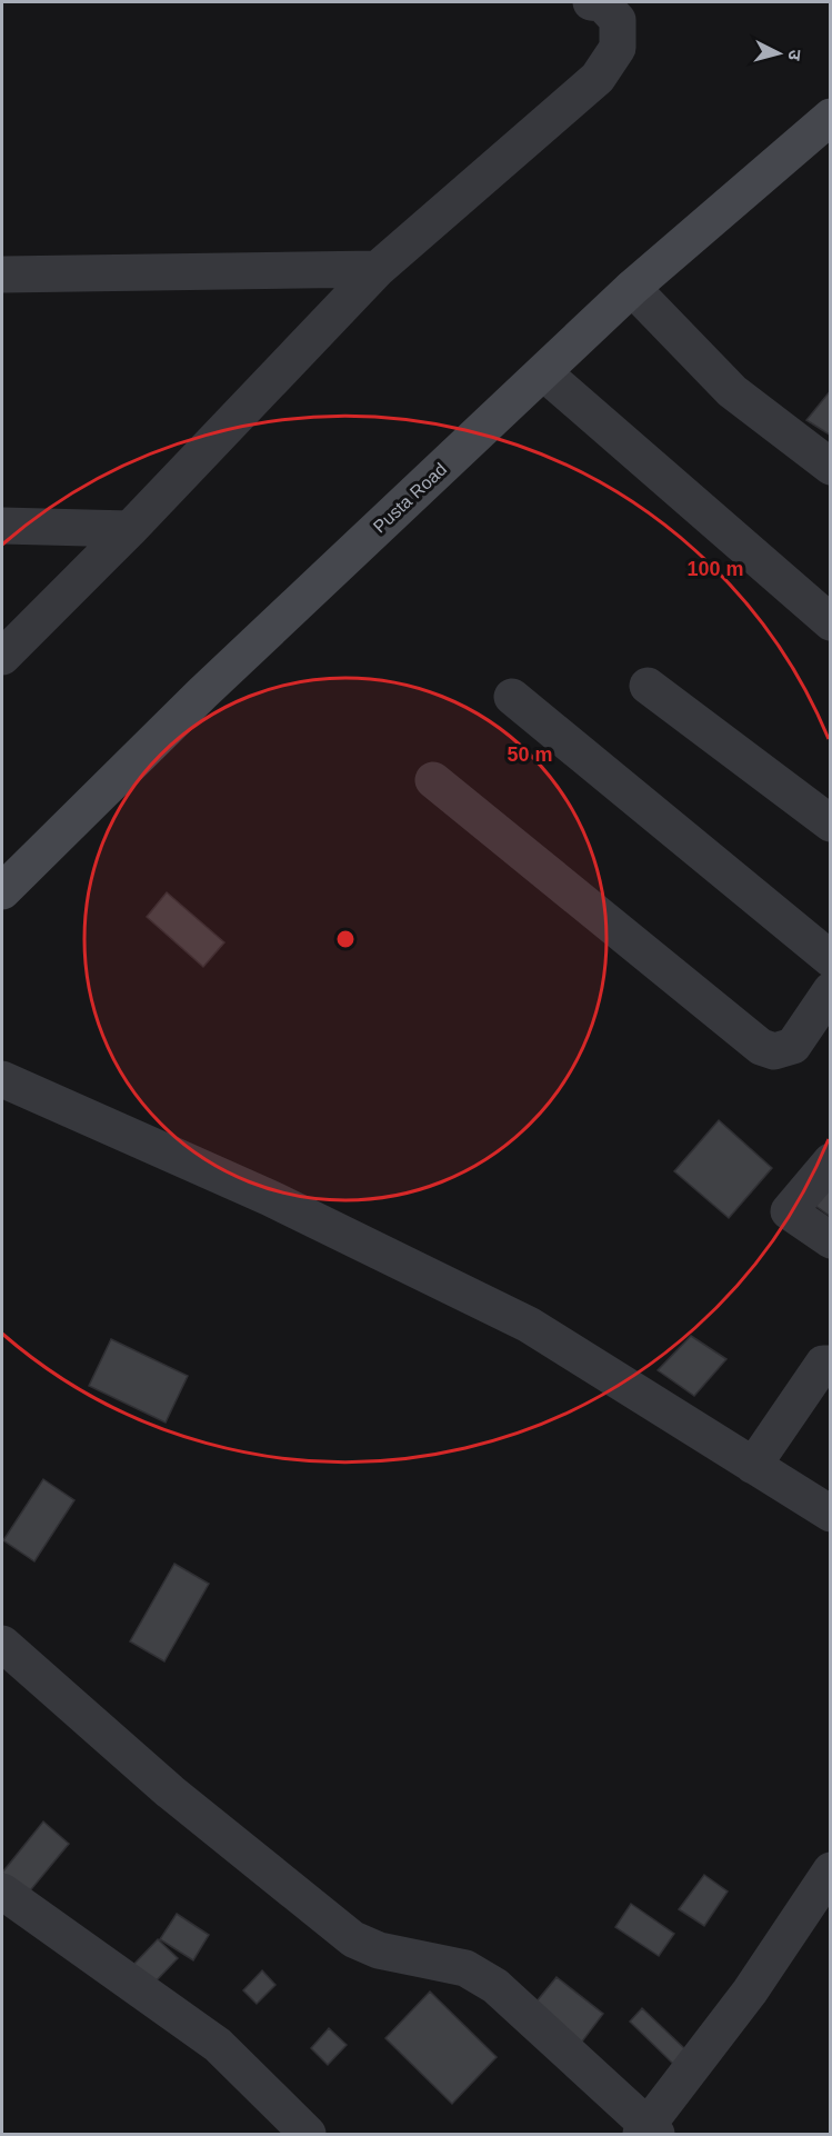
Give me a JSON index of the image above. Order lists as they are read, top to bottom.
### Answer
{
  "streets": {
    "street": ["Pusta Road"]
  },
  "north": "right",
  "rings": ["100 m", "50 m"]
}
